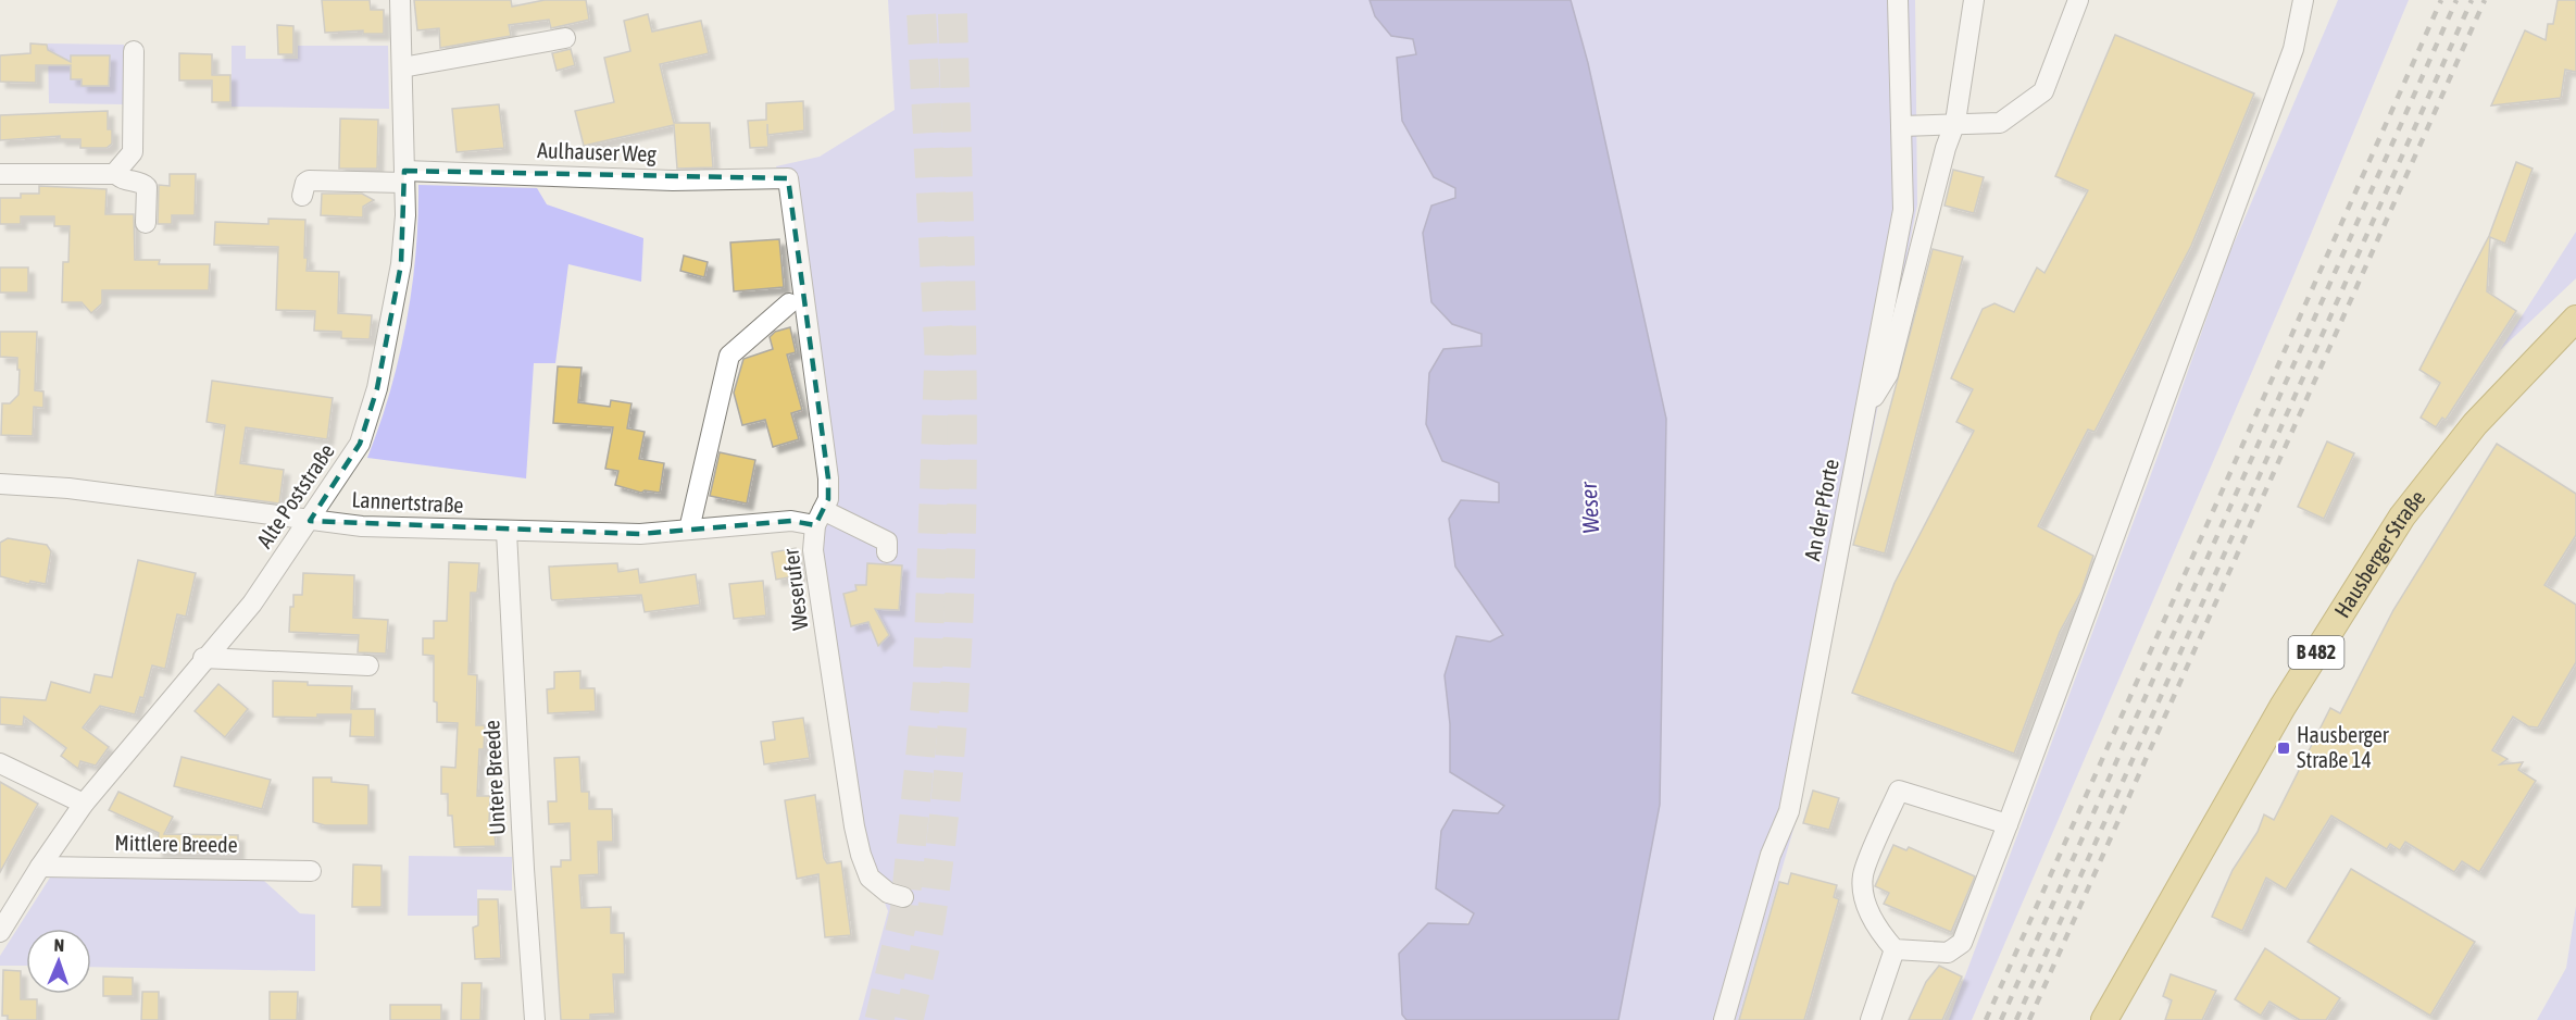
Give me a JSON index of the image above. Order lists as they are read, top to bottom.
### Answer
{
  "streets": {
    "main road": ["Hausberger Straße", "B 482"],
    "street": [
      "Aulhauser Weg",
      "Alte Poststraße",
      "Lannertstraße",
      "An der Pforte",
      "Weserufer",
      "Untere Breede",
      "Mittlere Breede"
    ]
  },
  "crossings": [
    ["Aulhauser Weg", "Alte Poststraße"],
    ["Aulhauser Weg", "Weserufer"],
    ["Alte Poststraße", "Lannertstraße"],
    ["Alte Poststraße", "Mittlere Breede"],
    ["Lannertstraße", "Weserufer"],
    ["Lannertstraße", "Untere Breede"]
  ],
  "water": ["Weser"],
  "places": {
    "transit": ["Hausberger Straße 14"]
  },
  "north": "top"
}
